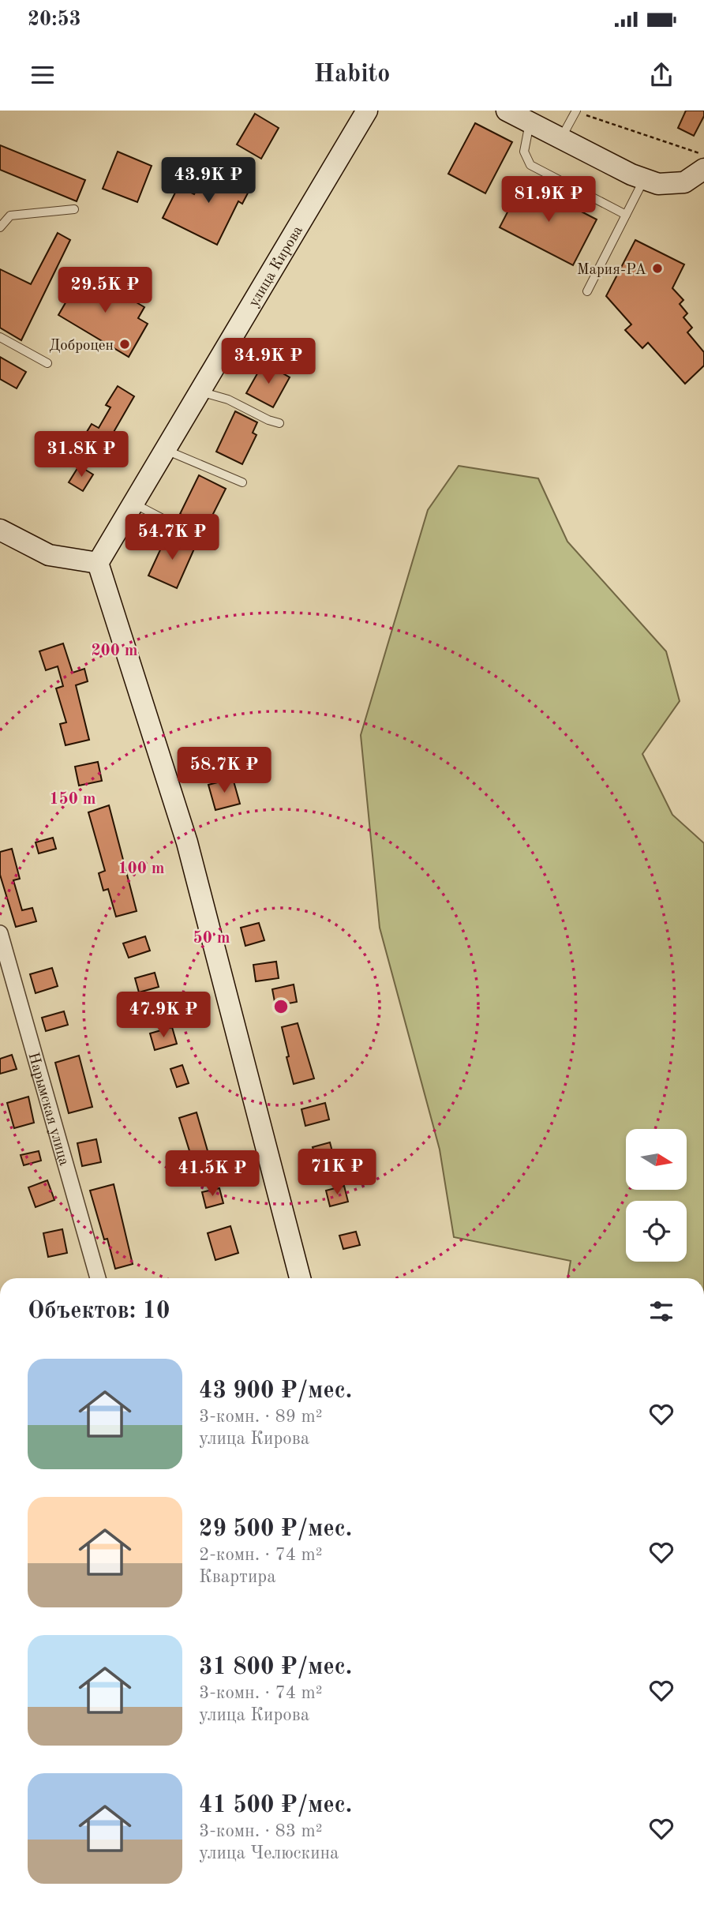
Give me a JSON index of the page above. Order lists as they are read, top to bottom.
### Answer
{
  "streets": {
    "street": ["улица Кирова", "Нарымская улица"]
  },
  "places": ["Мария-РА", "Доброцен"],
  "north": "right",
  "page": {
    "status": "20:53",
    "header": "Habito",
    "price": [
      "43.9K ₽",
      "81.9K ₽",
      "29.5K ₽",
      "34.9K ₽",
      "31.8K ₽",
      "54.7K ₽",
      "58.7K ₽",
      "47.9K ₽",
      "71K ₽",
      "41.5K ₽"
    ],
    "heading": "Объектов: 10",
    "list": [
      {
        "name": "43 900 ₽/мес.",
        "note": "3-комн. · 89 m² · улица Кирова"
      },
      {
        "name": "29 500 ₽/мес.",
        "note": "2-комн. · 74 m² · Квартира"
      },
      {
        "name": "31 800 ₽/мес.",
        "note": "3-комн. · 74 m² · улица Кирова"
      },
      {
        "name": "41 500 ₽/мес.",
        "note": "3-комн. · 83 m² · улица Челюскина"
      }
    ]
  },
  "rings": [
    "200 m",
    "150 m",
    "100 m",
    "50 m"
  ]
}
